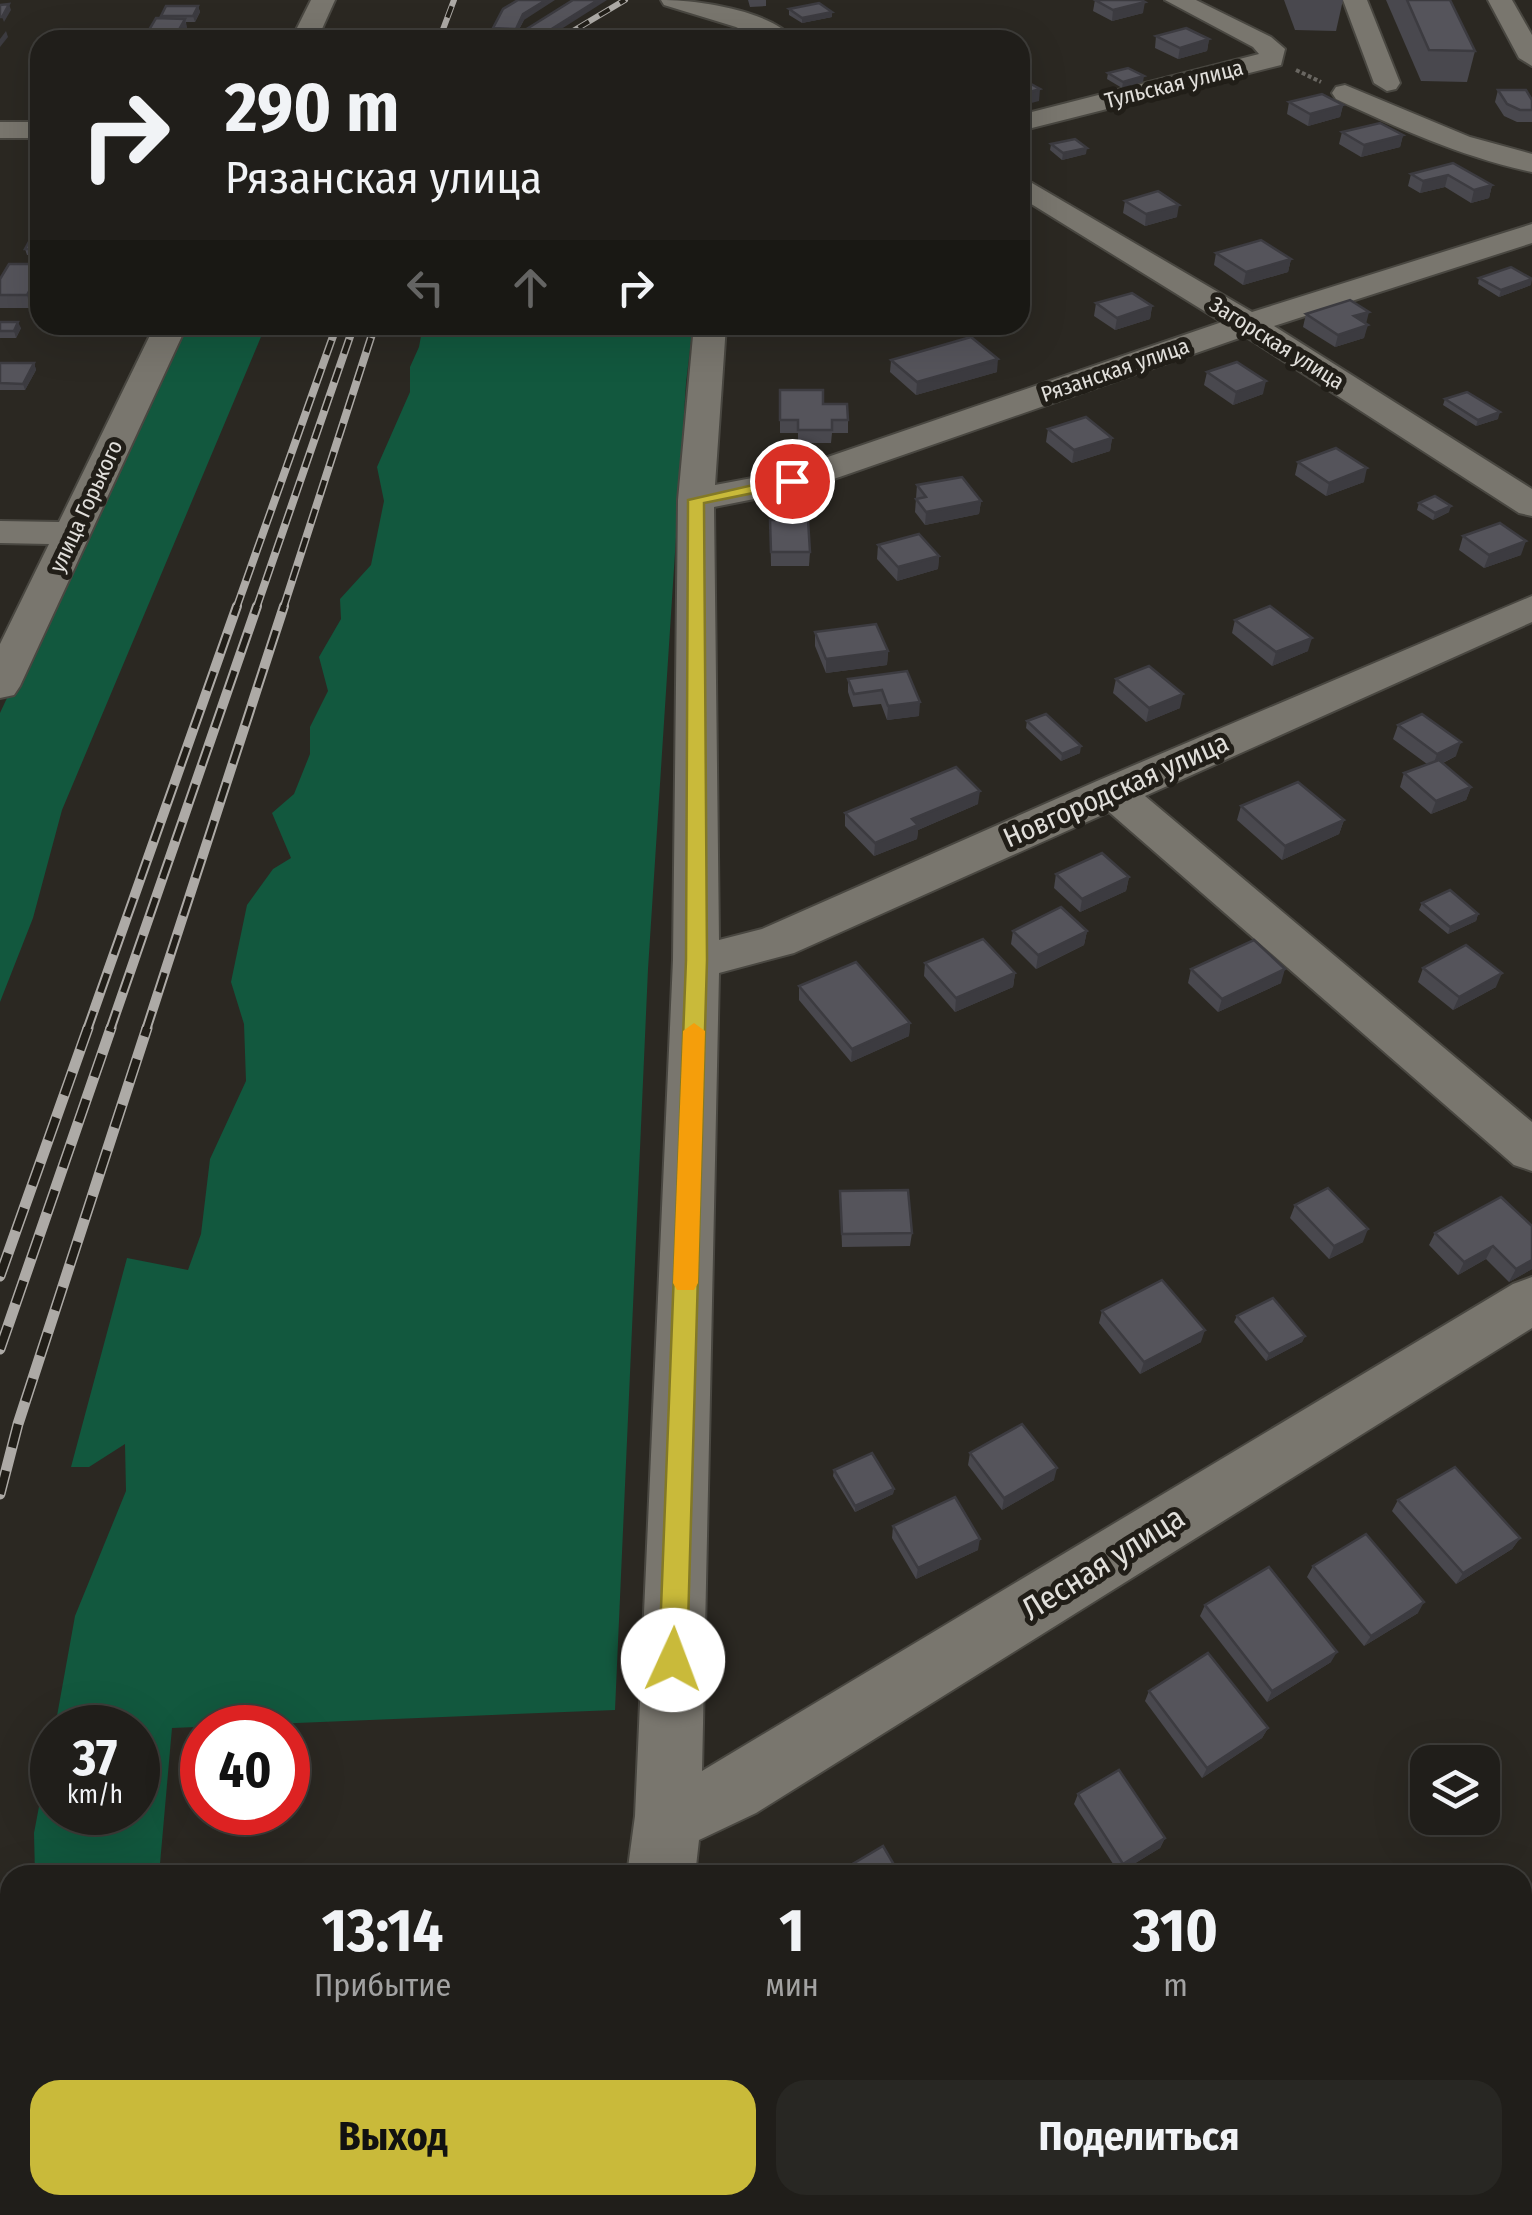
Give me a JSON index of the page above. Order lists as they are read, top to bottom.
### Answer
{
  "streets": {
    "street": [
      "Тульская улица",
      "Загорская улица",
      "Рязанская улица",
      "улица Горького",
      "Новгородская улица",
      "Лесная улица"
    ]
  },
  "crossings": [
    ["Загорская улица", "Рязанская улица"]
  ],
  "page": {
    "turn": ["290 m", "Рязанская улица"],
    "speed": "37 km/h",
    "limit": "40",
    "eta": [
      "13:14",
      "Прибытие",
      "1",
      "мин",
      "310",
      "m"
    ],
    "buttons": ["Выход", "Поделиться"]
  }
}
